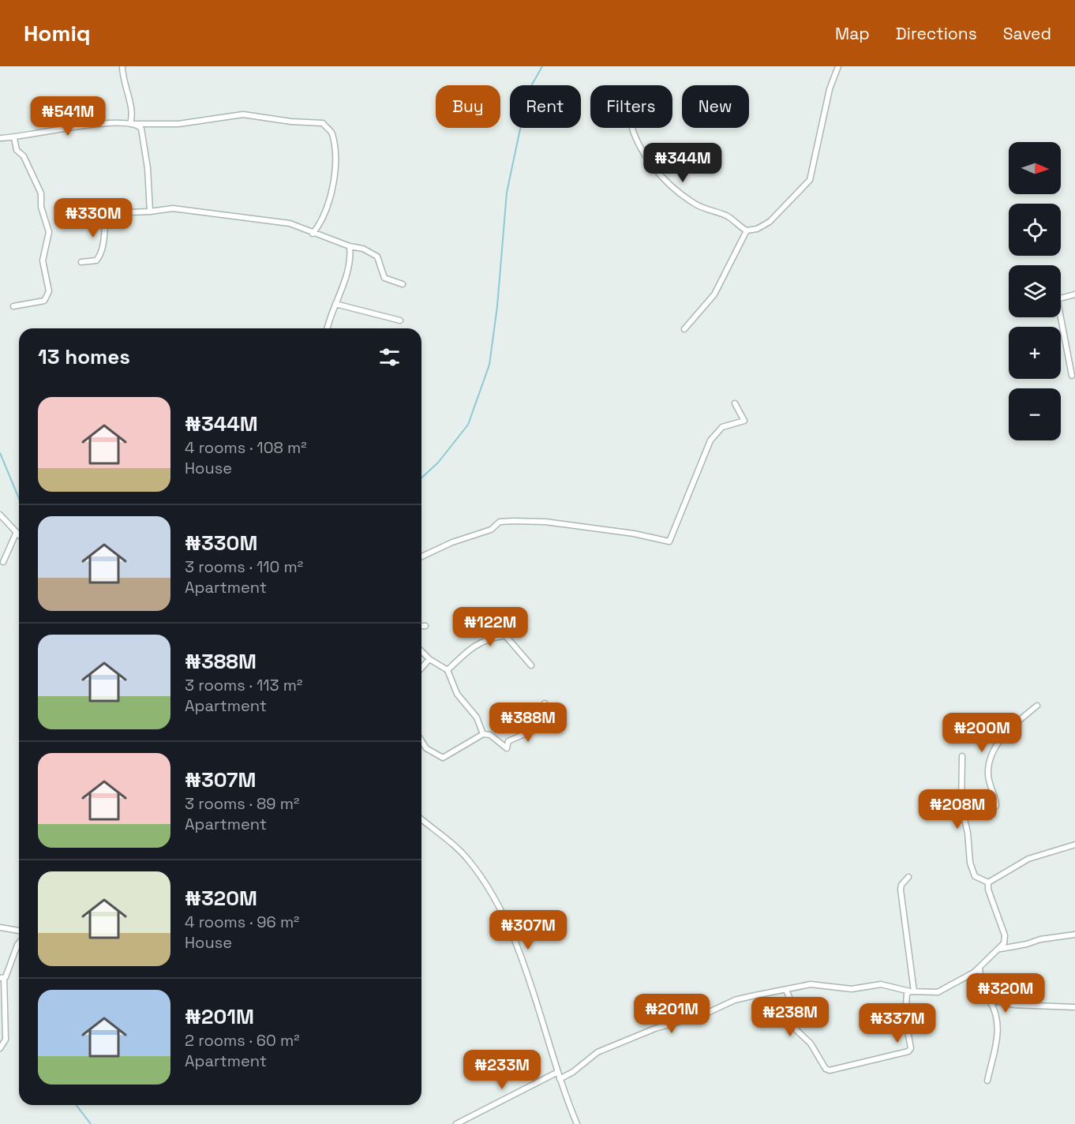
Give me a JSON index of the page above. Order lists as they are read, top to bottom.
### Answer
{
  "north": "right",
  "page": {
    "header": "Homiq",
    "nav": ["Map", "Directions", "Saved"],
    "chip": [
      "Buy",
      "Rent",
      "Filters",
      "New"
    ],
    "price": [
      "₦541M",
      "₦344M",
      "₦330M",
      "₦122M",
      "₦388M",
      "₦200M",
      "₦208M",
      "₦307M",
      "₦320M",
      "₦201M",
      "₦238M",
      "₦337M",
      "₦233M"
    ],
    "map_buttons": ["+", "−"],
    "heading": "13 homes",
    "list": [
      {
        "name": "₦344M",
        "note": "4 rooms · 108 m² · House"
      },
      {
        "name": "₦330M",
        "note": "3 rooms · 110 m² · Apartment"
      },
      {
        "name": "₦388M",
        "note": "3 rooms · 113 m² · Apartment"
      },
      {
        "name": "₦307M",
        "note": "3 rooms · 89 m² · Apartment"
      },
      {
        "name": "₦320M",
        "note": "4 rooms · 96 m² · House"
      },
      {
        "name": "₦201M",
        "note": "2 rooms · 60 m² · Apartment"
      }
    ]
  }
}
